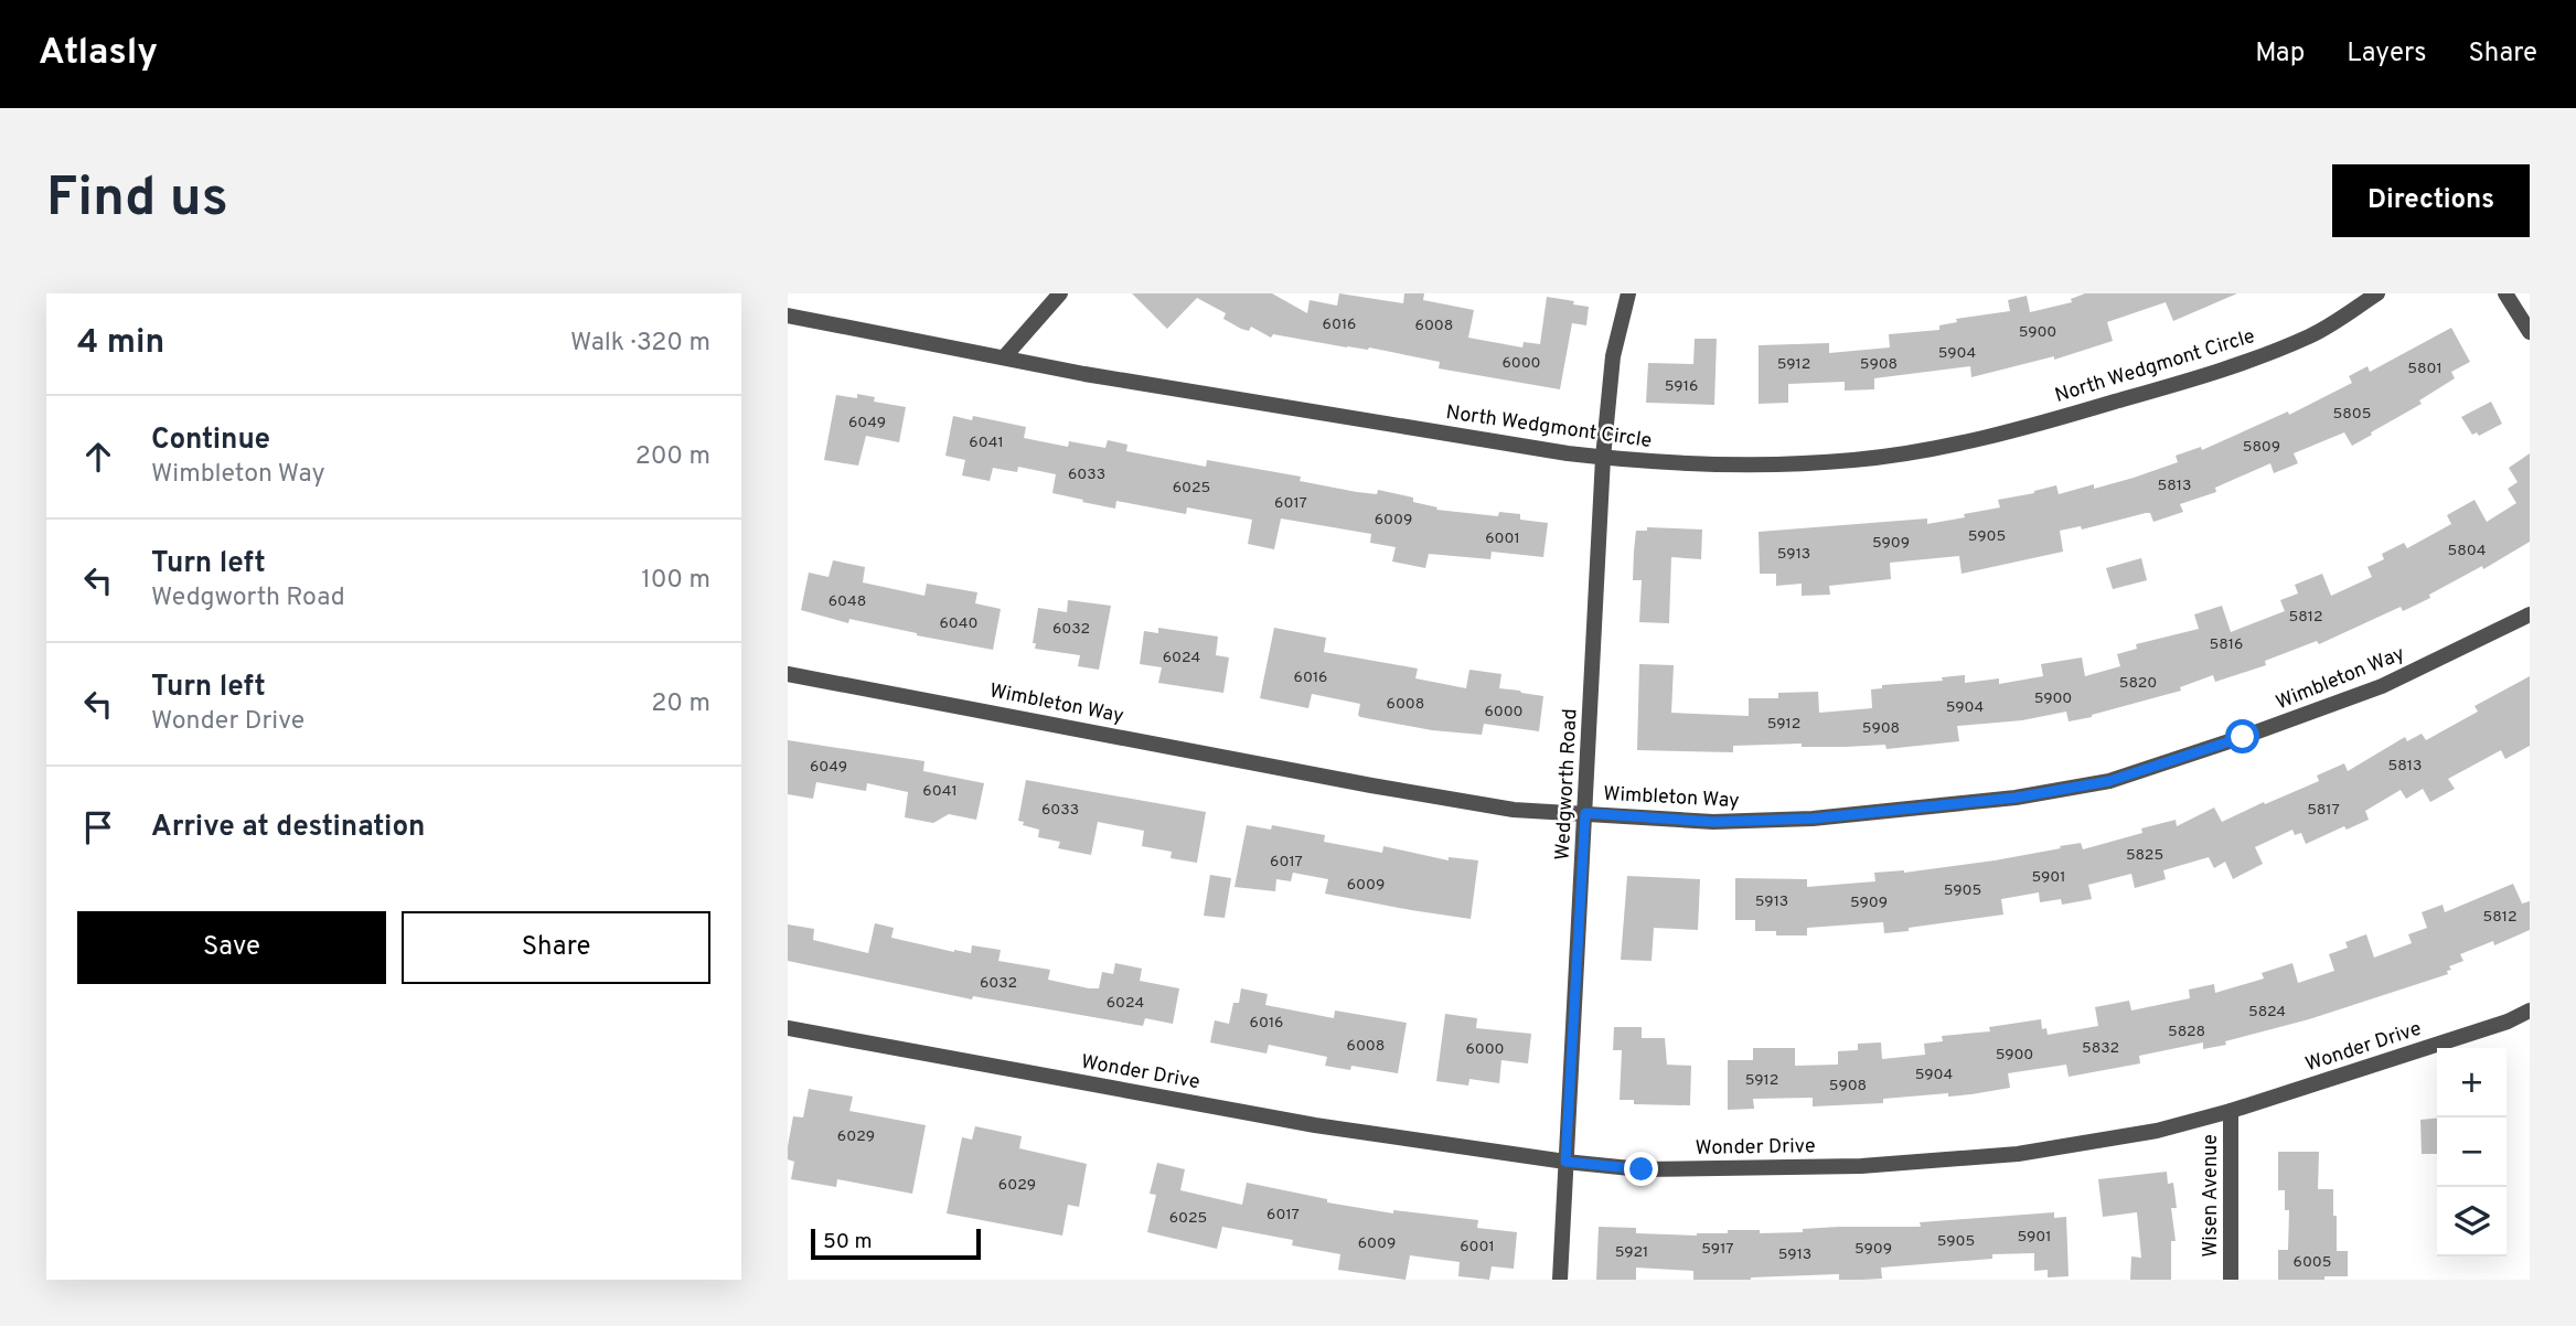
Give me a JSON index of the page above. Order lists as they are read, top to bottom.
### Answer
{
  "streets": {
    "street": [
      "North Wedgmont Circle",
      "Wimbleton Way",
      "Wedgworth Road",
      "Wonder Drive",
      "Wisen Avenue"
    ]
  },
  "crossings": [
    ["North Wedgmont Circle", "Wedgworth Road"],
    ["Wimbleton Way", "Wedgworth Road"],
    ["Wedgworth Road", "Wonder Drive"],
    ["Wonder Drive", "Wisen Avenue"]
  ],
  "house_numbers": [
    "6016",
    "6008",
    "5900",
    "5904",
    "6000",
    "5912",
    "5908",
    "5801",
    "5916",
    "5805",
    "6049",
    "6041",
    "5809",
    "6033",
    "5813",
    "6025",
    "6017",
    "6009",
    "5905",
    "6001",
    "5909",
    "5804",
    "5913",
    "6048",
    "5812",
    "6040",
    "6032",
    "5816",
    "6024",
    "6016",
    "5820",
    "5900",
    "6008",
    "5904",
    "6000",
    "5912",
    "5908",
    "5813",
    "6049",
    "6041",
    "6033",
    "5817",
    "5825",
    "6017",
    "5901",
    "6009",
    "5905",
    "5913",
    "5909",
    "5812",
    "6032",
    "6024",
    "5824",
    "6016",
    "5828",
    "6008",
    "5832",
    "6000",
    "5900",
    "5904",
    "5912",
    "5908",
    "6029",
    "6029",
    "6017",
    "6025",
    "5901",
    "5905",
    "6009",
    "6001",
    "5917",
    "5909",
    "5921",
    "5913",
    "6005"
  ],
  "scale_bar": "50 m",
  "page": {
    "header": "Atlasly",
    "nav": ["Map", "Layers", "Share"],
    "buttons": [
      "Directions",
      ["Save", "Share"]
    ],
    "title": "Find us",
    "heading": ["4 min", "Walk · 320 m"],
    "list": [
      ["Continue", "Wimbleton Way", "200 m"],
      ["Turn left", "Wedgworth Road", "100 m"],
      ["Turn left", "Wonder Drive", "20 m"],
      "Arrive at destination"
    ],
    "map_buttons": ["+", "−"],
    "scale": "50 m"
  }
}
